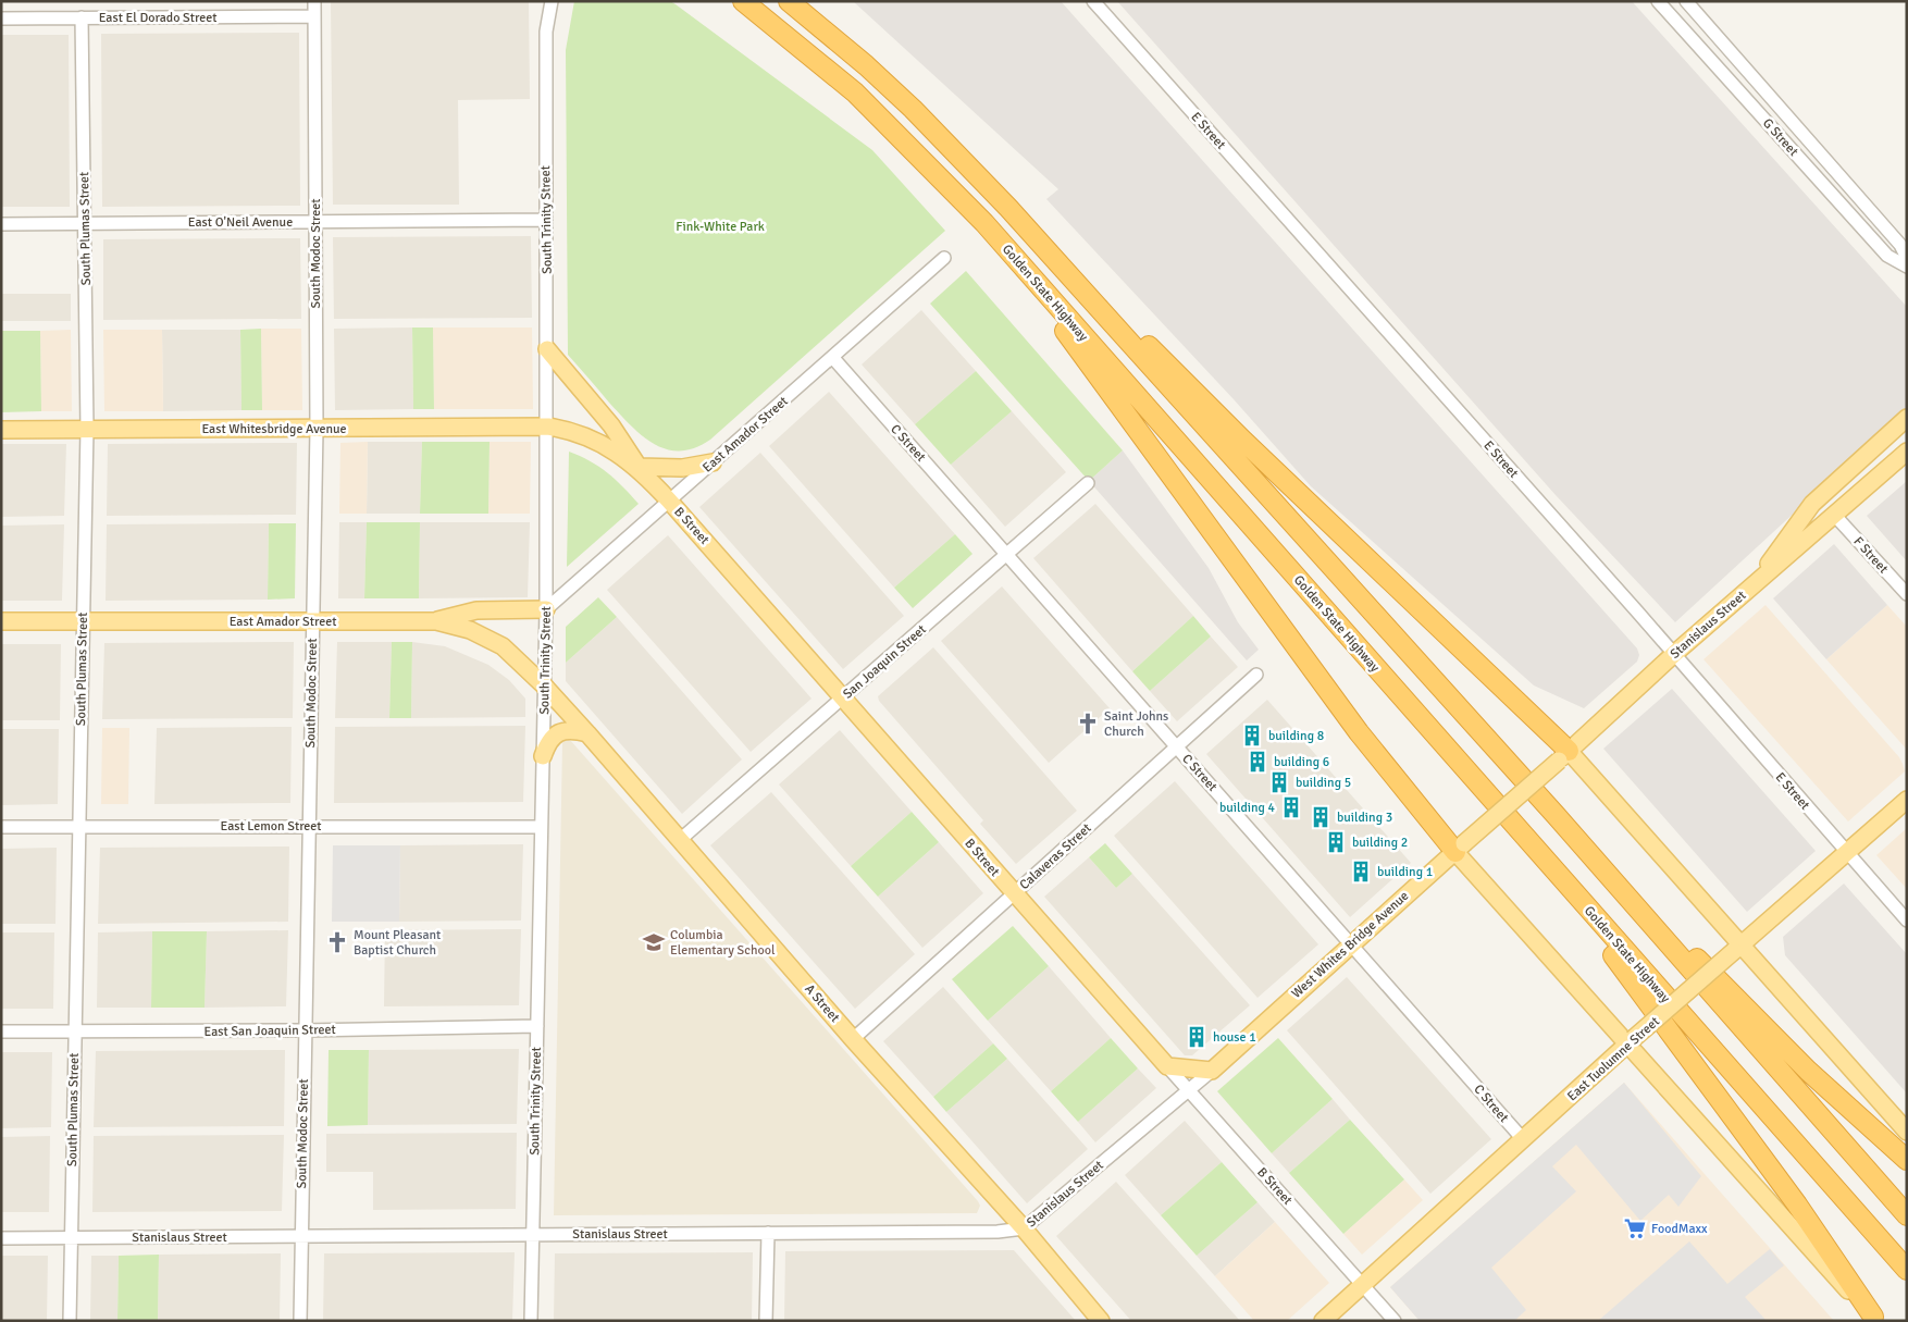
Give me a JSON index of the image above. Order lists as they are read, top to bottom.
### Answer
{
  "streets": {
    "highway": ["Golden State Highway"],
    "main road": [
      "East Whitesbridge Avenue",
      "East Amador Street",
      "B Street",
      "Stanislaus Street",
      "West Whites Bridge Avenue",
      "A Street",
      "East Tuolumne Street"
    ],
    "street": [
      "East El Dorado Street",
      "E Street",
      "G Street",
      "South Trinity Street",
      "East O'Neil Avenue",
      "South Plumas Street",
      "South Modoc Street",
      "C Street",
      "F Street",
      "San Joaquin Street",
      "East Lemon Street",
      "Calaveras Street",
      "East San Joaquin Street"
    ]
  },
  "crossings": [
    ["East El Dorado Street", "South Plumas Street"],
    ["East El Dorado Street", "South Modoc Street"],
    ["E Street", "Stanislaus Street"],
    ["E Street", "East Tuolumne Street"],
    ["South Trinity Street", "East O'Neil Avenue"],
    ["South Trinity Street", "East Whitesbridge Avenue"],
    ["South Trinity Street", "East Amador Street"],
    ["South Trinity Street", "B Street"],
    ["South Trinity Street", "Stanislaus Street"],
    ["South Trinity Street", "East Lemon Street"],
    ["South Trinity Street", "A Street"],
    ["South Trinity Street", "East San Joaquin Street"],
    ["East O'Neil Avenue", "South Plumas Street"],
    ["East O'Neil Avenue", "South Modoc Street"],
    ["South Plumas Street", "East Whitesbridge Avenue"],
    ["South Plumas Street", "East Amador Street"],
    ["South Plumas Street", "Stanislaus Street"],
    ["South Plumas Street", "East Lemon Street"],
    ["South Plumas Street", "East San Joaquin Street"],
    ["South Modoc Street", "East Whitesbridge Avenue"],
    ["South Modoc Street", "East Amador Street"],
    ["South Modoc Street", "Stanislaus Street"],
    ["South Modoc Street", "East Lemon Street"],
    ["South Modoc Street", "East San Joaquin Street"],
    ["East Whitesbridge Avenue", "B Street"],
    ["East Amador Street", "C Street"],
    ["East Amador Street", "B Street"],
    ["East Amador Street", "A Street"],
    ["C Street", "San Joaquin Street"],
    ["C Street", "Calaveras Street"],
    ["C Street", "West Whites Bridge Avenue"],
    ["C Street", "East Tuolumne Street"],
    ["B Street", "Stanislaus Street"],
    ["B Street", "San Joaquin Street"],
    ["B Street", "Calaveras Street"],
    ["B Street", "West Whites Bridge Avenue"],
    ["B Street", "East Tuolumne Street"],
    ["F Street", "Stanislaus Street"],
    ["Stanislaus Street", "West Whites Bridge Avenue"],
    ["Stanislaus Street", "A Street"],
    ["San Joaquin Street", "A Street"],
    ["Calaveras Street", "A Street"]
  ],
  "parks": ["Fink-White Park"],
  "places": {
    "church": ["Saint Johns Church", "Mount Pleasant Baptist Church"],
    "building": [
      "building 8",
      "building 6",
      "building 5",
      "building 4",
      "building 3",
      "building 2",
      "building 1",
      "house 1"
    ],
    "school or university": ["Columbia Elementary School"],
    "supermarket": ["FoodMaxx"]
  }
}
